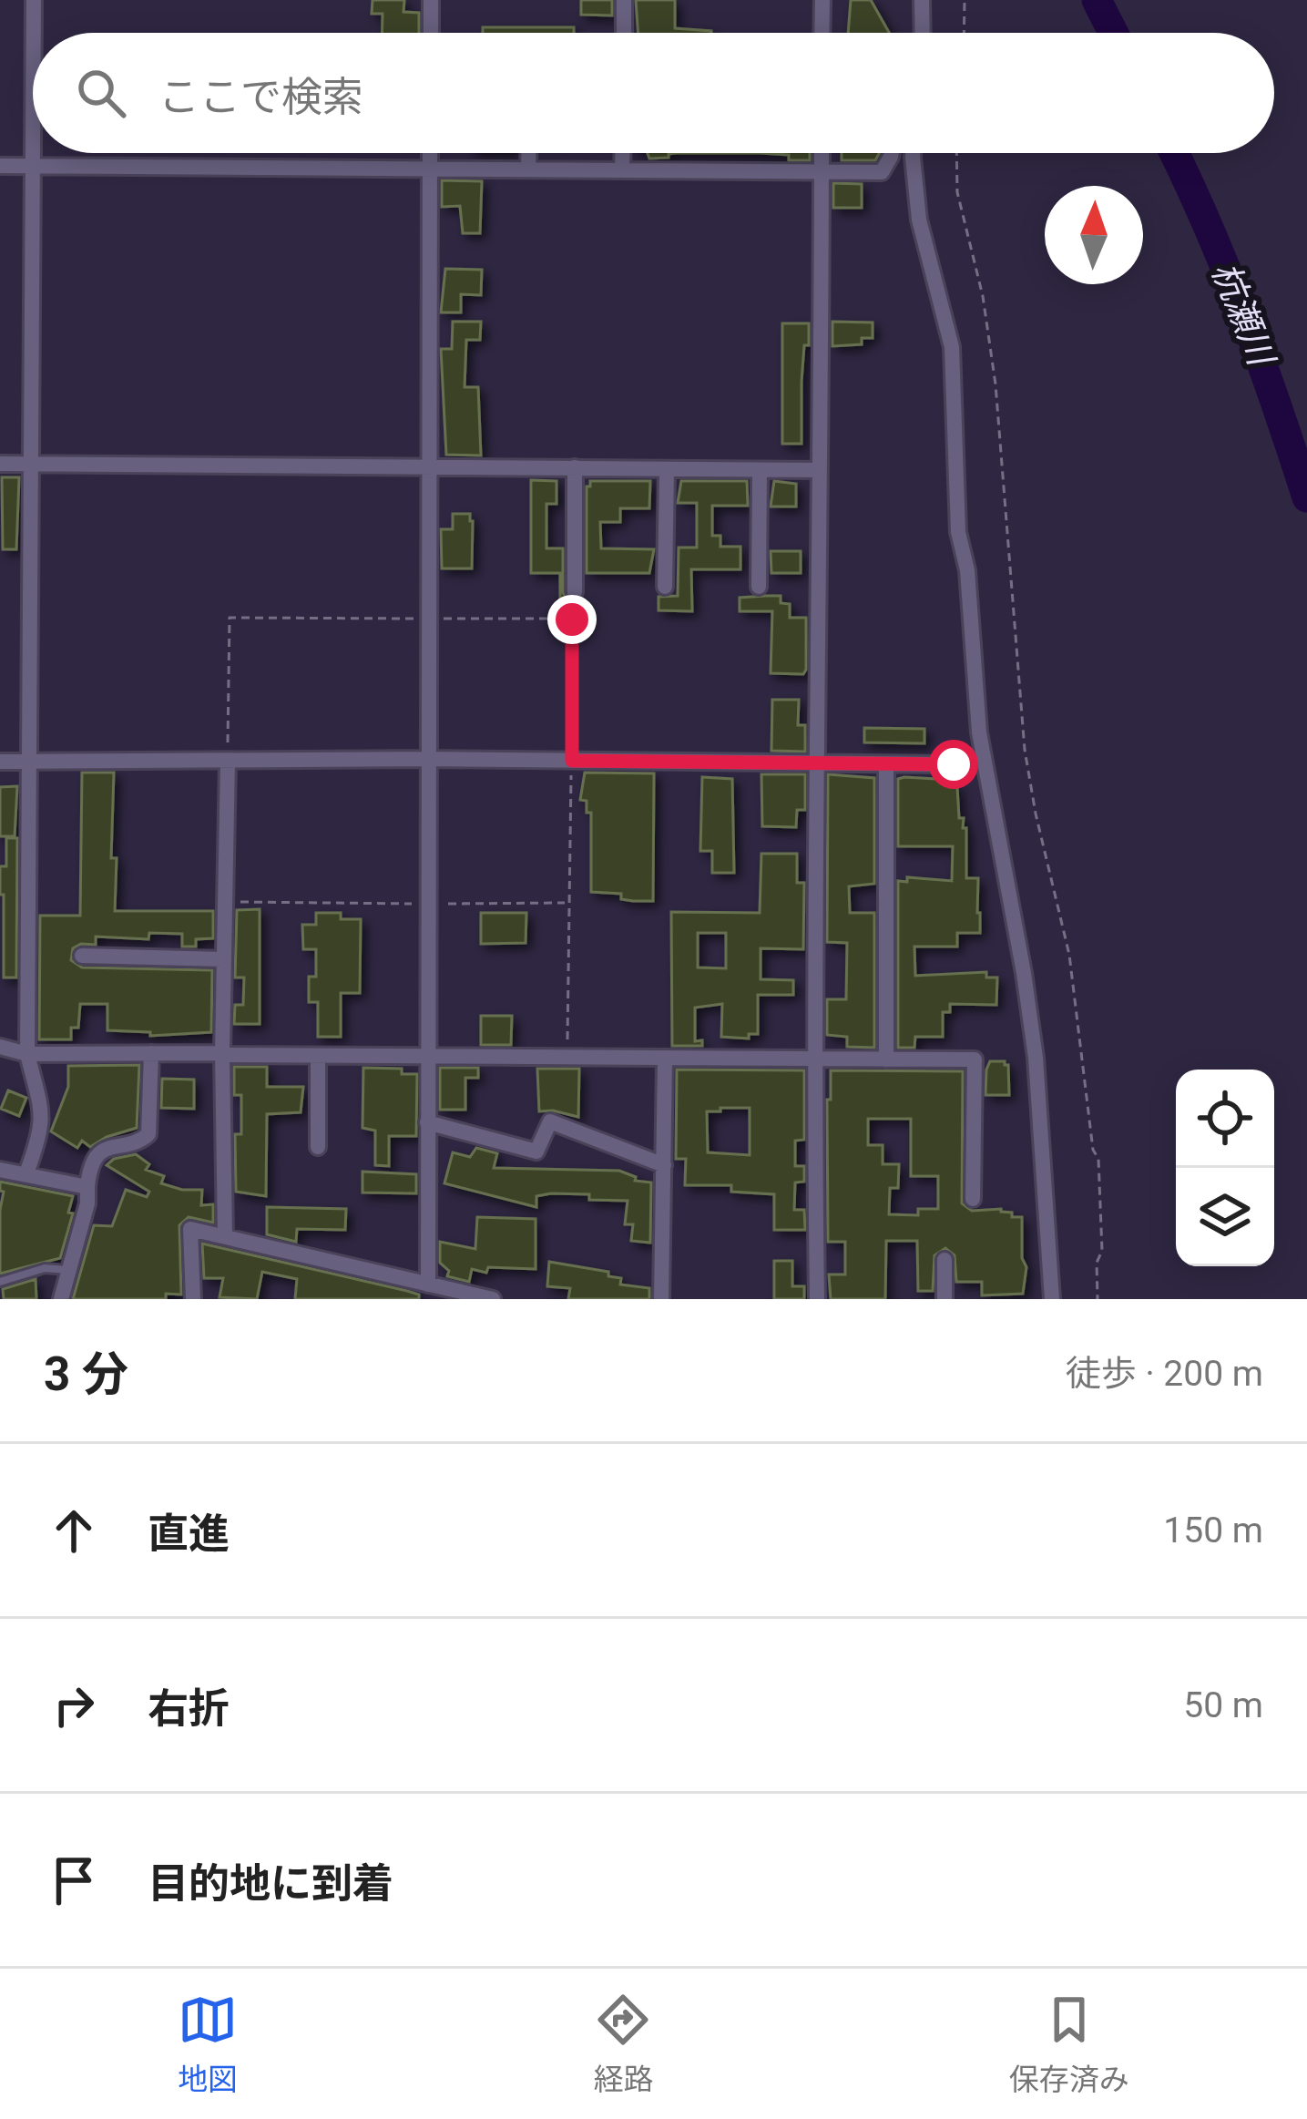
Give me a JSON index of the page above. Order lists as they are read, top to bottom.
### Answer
{
  "water": ["杭瀬川"],
  "north": "top",
  "page": {
    "search": "ここで検索",
    "heading": ["3 分", "徒歩 · 200 m"],
    "list": [
      ["直進", "150 m"],
      ["右折", "50 m"],
      "目的地に到着"
    ],
    "nav": ["地図", "経路", "保存済み"]
  }
}
